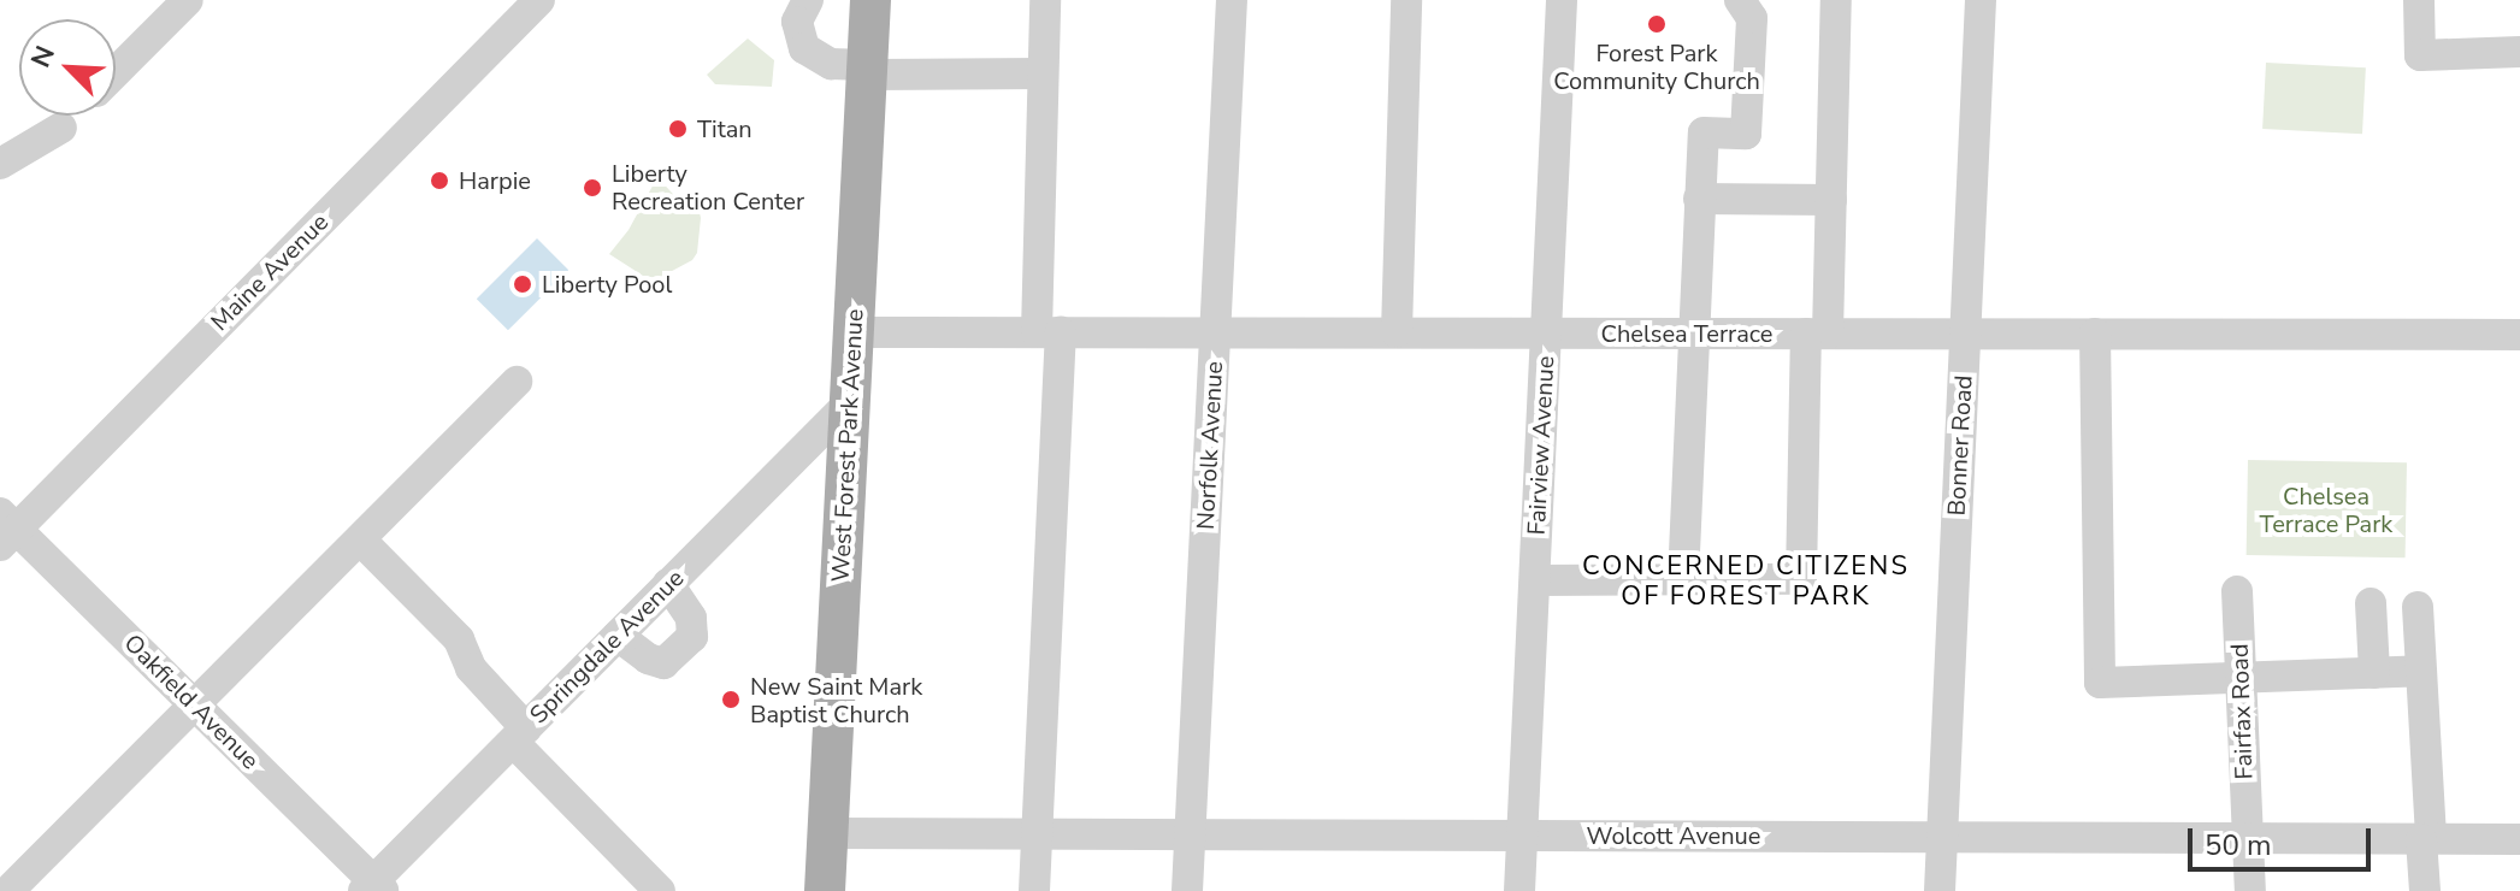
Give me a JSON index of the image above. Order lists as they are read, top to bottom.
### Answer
{
  "streets": {
    "main road": ["West Forest Park Avenue"],
    "street": [
      "Maine Avenue",
      "Chelsea Terrace",
      "Norfolk Avenue",
      "Fairview Avenue",
      "Bonner Road",
      "Springdale Avenue",
      "Oakfield Avenue",
      "Fairfax Road",
      "Wolcott Avenue"
    ]
  },
  "crossings": [
    ["Maine Avenue", "Oakfield Avenue"],
    ["Chelsea Terrace", "West Forest Park Avenue"],
    ["Chelsea Terrace", "Norfolk Avenue"],
    ["Chelsea Terrace", "Fairview Avenue"],
    ["Chelsea Terrace", "Bonner Road"],
    ["West Forest Park Avenue", "Springdale Avenue"],
    ["West Forest Park Avenue", "Wolcott Avenue"],
    ["Norfolk Avenue", "Wolcott Avenue"],
    ["Fairview Avenue", "Wolcott Avenue"],
    ["Bonner Road", "Wolcott Avenue"],
    ["Springdale Avenue", "Oakfield Avenue"],
    ["Fairfax Road", "Wolcott Avenue"]
  ],
  "districts": ["CONCERNED CITIZENS OF FOREST PARK"],
  "parks": ["Chelsea Terrace Park"],
  "places": [
    "Forest Park Community Church",
    "Titan",
    "Harpie",
    "Liberty Recreation Center",
    "Liberty Pool",
    "New Saint Mark Baptist Church"
  ],
  "scale_bar": "50 m",
  "north": "top left"
}
